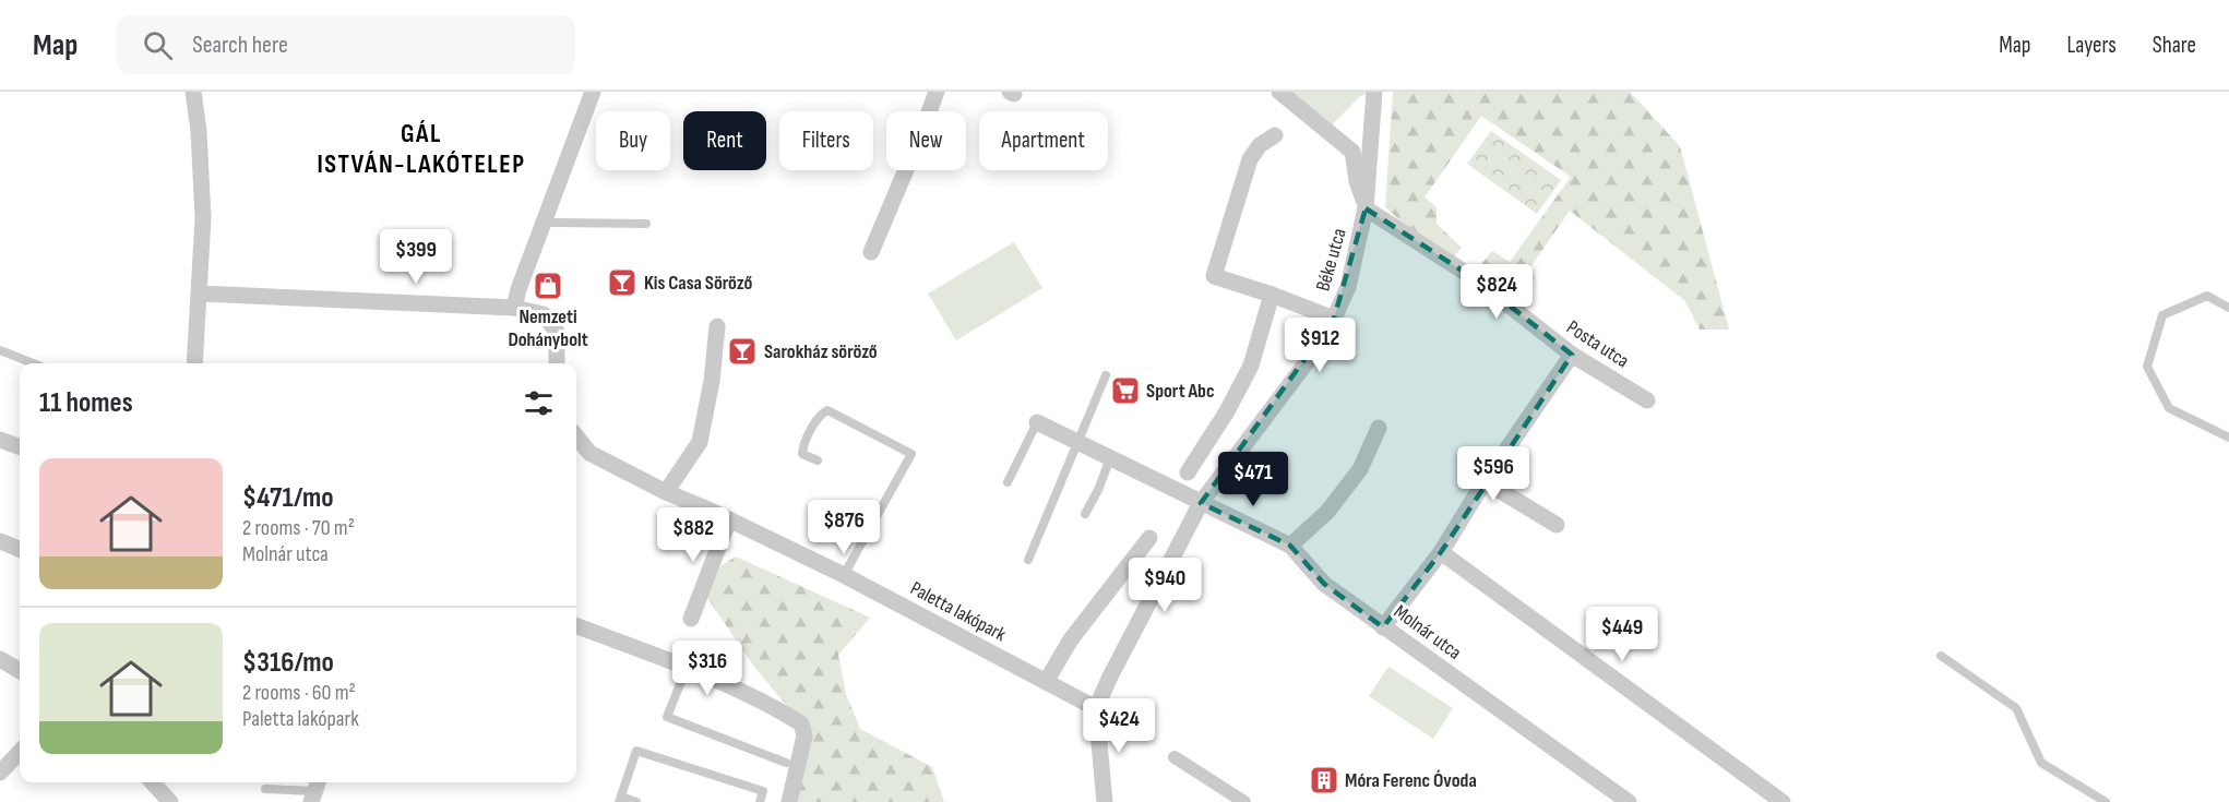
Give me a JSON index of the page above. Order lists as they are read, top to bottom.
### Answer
{
  "streets": {
    "street": [
      "Béke utca",
      "Posta utca",
      "Paletta lakópark",
      "Molnár utca"
    ]
  },
  "crossings": [
    ["Béke utca", "Posta utca"],
    ["Béke utca", "Paletta lakópark"],
    ["Béke utca", "Molnár utca"]
  ],
  "districts": ["GÁL ISTVÁN-LAKÓTELEP"],
  "places": {
    "bar": ["Kis Casa Söröző", "Sarokház söröző"],
    "shop": ["Nemzeti Dohánybolt"],
    "supermarket": ["Sport Abc"],
    "building": ["Móra Ferenc Óvoda"]
  },
  "page": {
    "header": "Map",
    "search": "Search here",
    "nav": ["Map", "Layers", "Share"],
    "chip": [
      "Buy",
      "Rent",
      "Filters",
      "New",
      "Apartment"
    ],
    "price": [
      "$399",
      "$824",
      "$912",
      "$596",
      "$471",
      "$876",
      "$882",
      "$940",
      "$449",
      "$316",
      "$424"
    ],
    "heading": "11 homes",
    "list": [
      {
        "name": "$471/mo",
        "note": "2 rooms · 70 m² · Molnár utca"
      },
      {
        "name": "$316/mo",
        "note": "2 rooms · 60 m² · Paletta lakópark"
      }
    ]
  }
}
